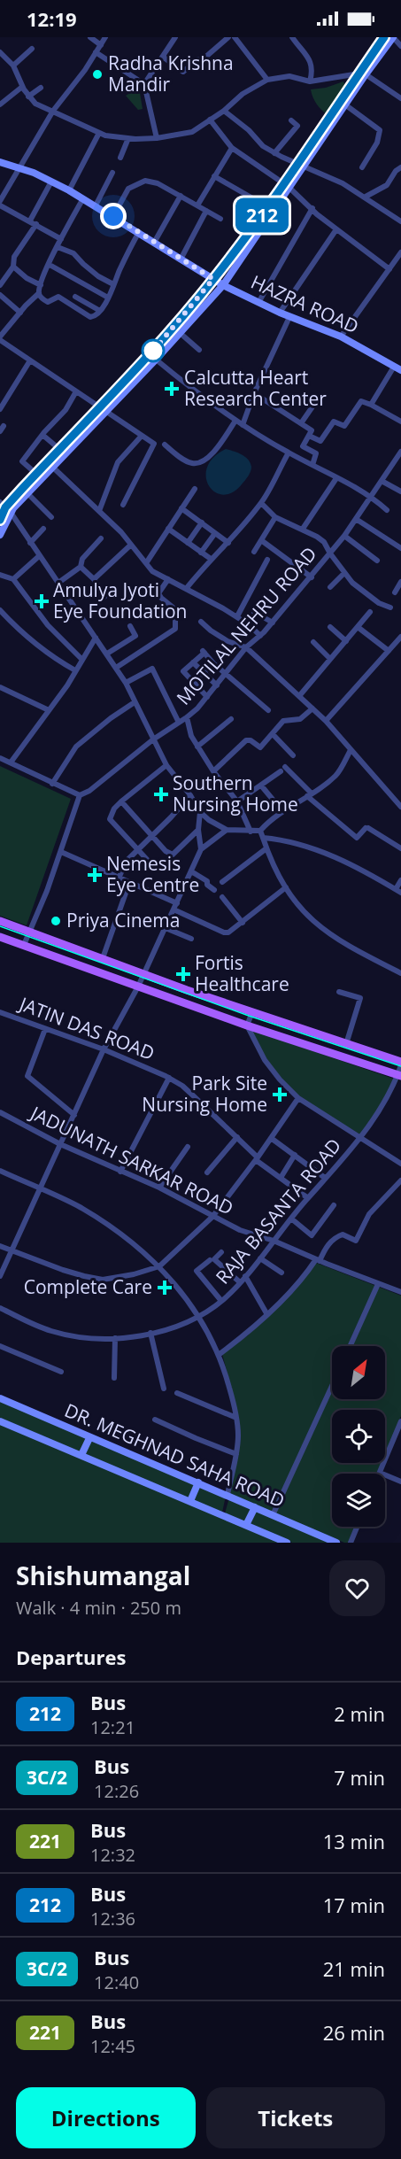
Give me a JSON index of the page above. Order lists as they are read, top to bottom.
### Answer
{
  "streets": {
    "main road": ["HAZRA ROAD", "DR. MEGHNAD SAHA ROAD"],
    "street": [
      "MOTILAL NEHRU ROAD",
      "JATIN DAS ROAD",
      "JADUNATH SARKAR ROAD",
      "RAJA BASANTA ROAD"
    ]
  },
  "crossings": [
    ["JATIN DAS ROAD", "RAJA BASANTA ROAD"],
    ["JADUNATH SARKAR ROAD", "RAJA BASANTA ROAD"]
  ],
  "places": {
    "other": ["Radha Krishna Mandir", "Priya Cinema"],
    "health": [
      "Calcutta Heart Research Center",
      "Amulya Jyoti Eye Foundation",
      "Southern Nursing Home",
      "Nemesis Eye Centre",
      "Fortis Healthcare",
      "Park Site Nursing Home",
      "Complete Care"
    ]
  },
  "lines": ["bus line 212"],
  "north": "top right",
  "page": {
    "status": "12:19",
    "on_map": "212",
    "heading": [
      ["Shishumangal", "Walk · 4 min · 250 m"],
      "Departures"
    ],
    "list": [
      {
        "mark": "212",
        "name": "Bus",
        "note": "12:21",
        "value": "2 min"
      },
      {
        "mark": "3C/2",
        "name": "Bus",
        "note": "12:26",
        "value": "7 min"
      },
      {
        "mark": "221",
        "name": "Bus",
        "note": "12:32",
        "value": "13 min"
      },
      {
        "mark": "212",
        "name": "Bus",
        "note": "12:36",
        "value": "17 min"
      },
      {
        "mark": "3C/2",
        "name": "Bus",
        "note": "12:40",
        "value": "21 min"
      },
      {
        "mark": "221",
        "name": "Bus",
        "note": "12:45",
        "value": "26 min"
      }
    ],
    "buttons": ["Directions", "Tickets"]
  }
}
